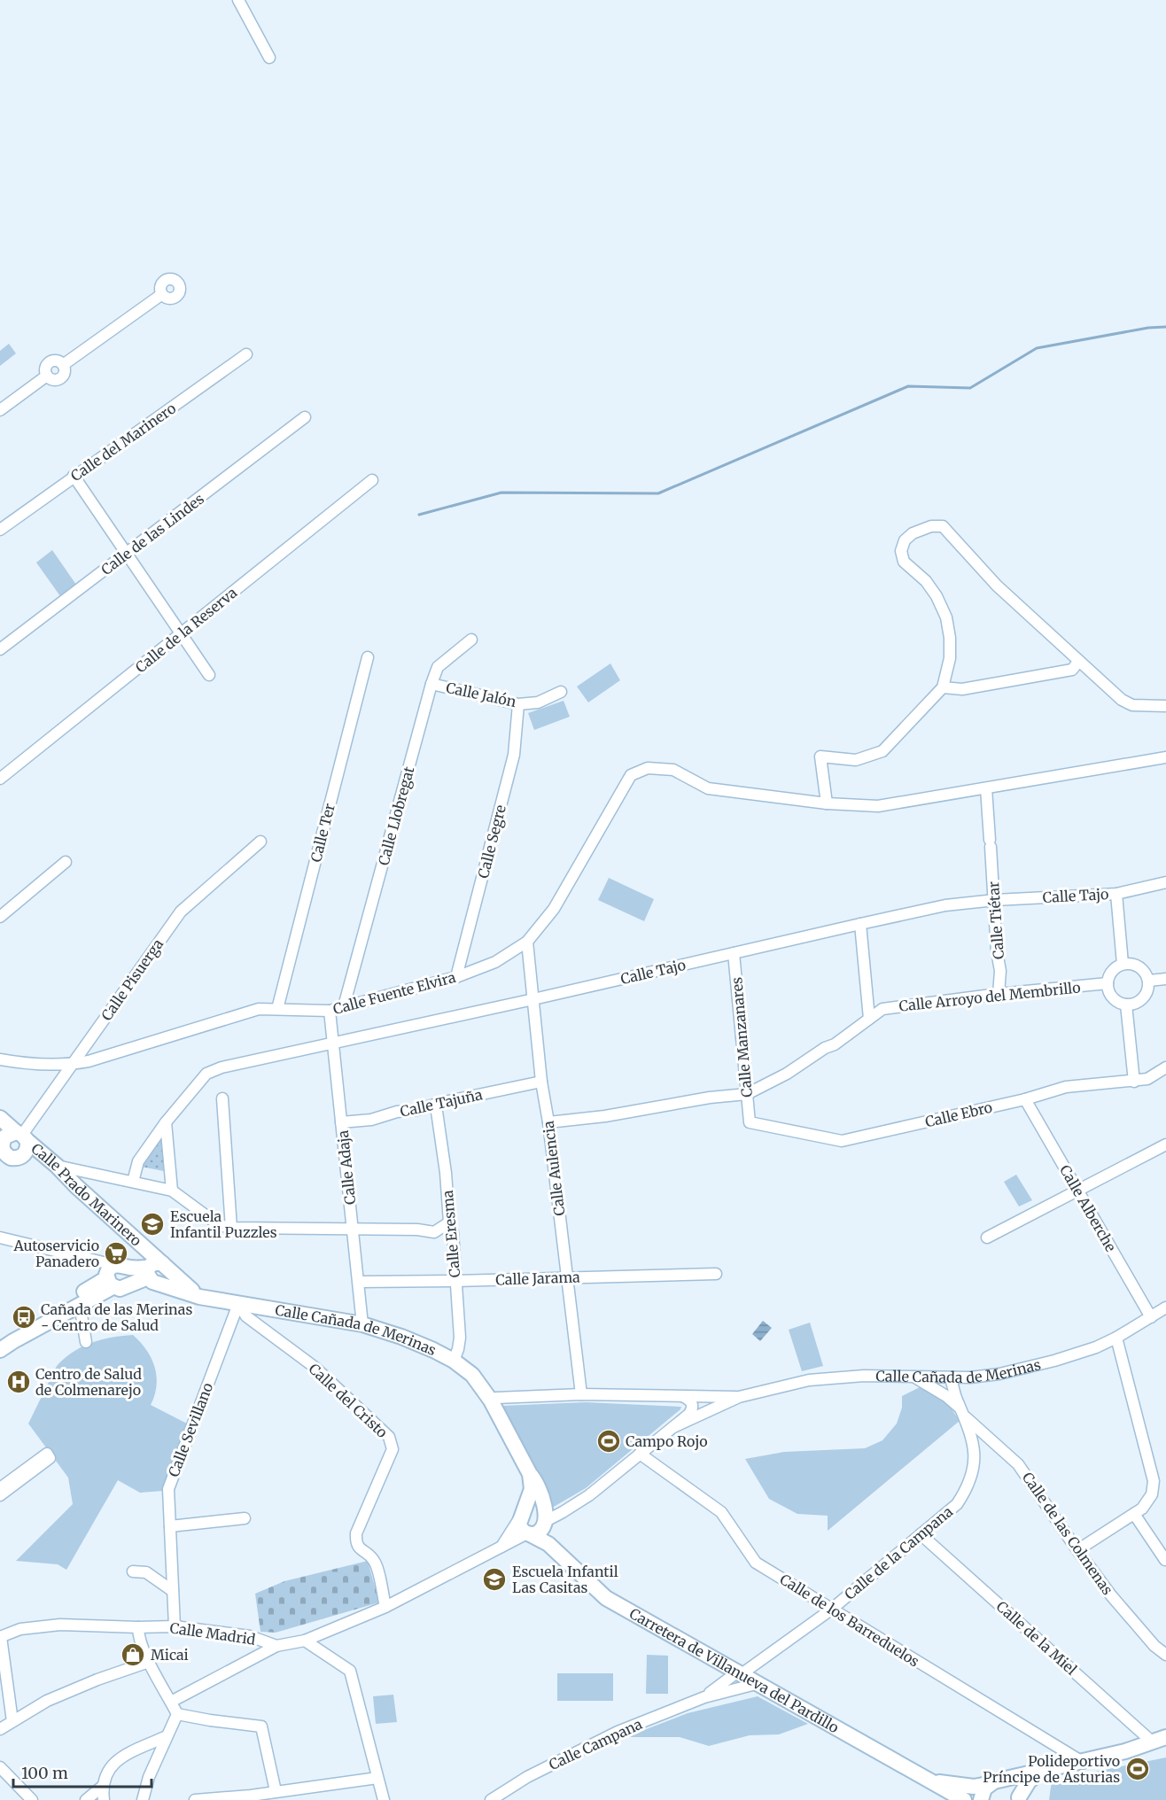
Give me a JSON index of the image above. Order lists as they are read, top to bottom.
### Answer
{
  "streets": {
    "street": [
      "Calle del Marinero",
      "Calle de las Lindes",
      "Calle de la Reserva",
      "Calle Jalón",
      "Calle Llobregat",
      "Calle Ter",
      "Calle Segre",
      "Calle Tajo",
      "Calle Tiétar",
      "Calle Pisuerga",
      "Calle Fuente Elvira",
      "Calle Arroyo del Membrillo",
      "Calle Manzanares",
      "Calle Tajuña",
      "Calle Ebro",
      "Calle Adaja",
      "Calle Aulencia",
      "Calle Prado Marinero",
      "Calle Alberche",
      "Calle Eresma",
      "Calle Jarama",
      "Calle Cañada de Merinas",
      "Calle del Cristo",
      "Calle Sevillano",
      "Calle de las Colmenas",
      "Calle de la Campana",
      "Calle de los Barreduelos",
      "Calle Madrid",
      "Calle de la Miel",
      "Carretera de Villanueva del Pardillo",
      "Calle Campana"
    ]
  },
  "crossings": [
    ["Calle Jalón", "Calle Llobregat"],
    ["Calle Jalón", "Calle Segre"],
    ["Calle Llobregat", "Calle Fuente Elvira"],
    ["Calle Ter", "Calle Fuente Elvira"],
    ["Calle Segre", "Calle Fuente Elvira"],
    ["Calle Tajo", "Calle Tiétar"],
    ["Calle Tajo", "Calle Manzanares"],
    ["Calle Tajo", "Calle Adaja"],
    ["Calle Tajo", "Calle Aulencia"],
    ["Calle Tiétar", "Calle Arroyo del Membrillo"],
    ["Calle Pisuerga", "Calle Fuente Elvira"],
    ["Calle Pisuerga", "Calle Prado Marinero"],
    ["Calle Fuente Elvira", "Calle Adaja"],
    ["Calle Fuente Elvira", "Calle Aulencia"],
    ["Calle Arroyo del Membrillo", "Calle Manzanares"],
    ["Calle Arroyo del Membrillo", "Calle Aulencia"],
    ["Calle Manzanares", "Calle Ebro"],
    ["Calle Tajuña", "Calle Adaja"],
    ["Calle Tajuña", "Calle Aulencia"],
    ["Calle Tajuña", "Calle Eresma"],
    ["Calle Ebro", "Calle Alberche"],
    ["Calle Adaja", "Calle Jarama"],
    ["Calle Adaja", "Calle Cañada de Merinas"],
    ["Calle Aulencia", "Calle Jarama"],
    ["Calle Prado Marinero", "Calle Cañada de Merinas"],
    ["Calle Alberche", "Calle Cañada de Merinas"],
    ["Calle Eresma", "Calle Jarama"],
    ["Calle Eresma", "Calle Cañada de Merinas"],
    ["Calle Cañada de Merinas", "Calle del Cristo"],
    ["Calle Cañada de Merinas", "Calle Sevillano"],
    ["Calle Cañada de Merinas", "Calle de la Campana"],
    ["Calle Cañada de Merinas", "Calle Madrid"],
    ["Calle Cañada de Merinas", "Carretera de Villanueva del Pardillo"],
    ["Calle del Cristo", "Calle Sevillano"],
    ["Calle del Cristo", "Calle Madrid"],
    ["Calle Sevillano", "Calle Madrid"],
    ["Calle de las Colmenas", "Calle de la Campana"],
    ["Calle de la Campana", "Calle de los Barreduelos"],
    ["Calle de la Campana", "Calle de la Miel"],
    ["Calle de la Campana", "Carretera de Villanueva del Pardillo"],
    ["Calle de la Campana", "Calle Campana"],
    ["Calle de los Barreduelos", "Carretera de Villanueva del Pardillo"],
    ["Calle Madrid", "Carretera de Villanueva del Pardillo"],
    ["Calle de la Miel", "Carretera de Villanueva del Pardillo"]
  ],
  "places": {
    "school or university": ["Escuela Infantil Puzzles", "Escuela Infantil Las Casitas"],
    "supermarket": ["Autoservicio Panadero"],
    "bus stop": ["Cañada de las Merinas - Centro de Salud"],
    "hospital": ["Centro de Salud de Colmenarejo"],
    "sports": ["Campo Rojo", "Polideportivo Príncipe de Asturias"],
    "shop": ["Micai"]
  },
  "scale_bar": "100 m"
}
